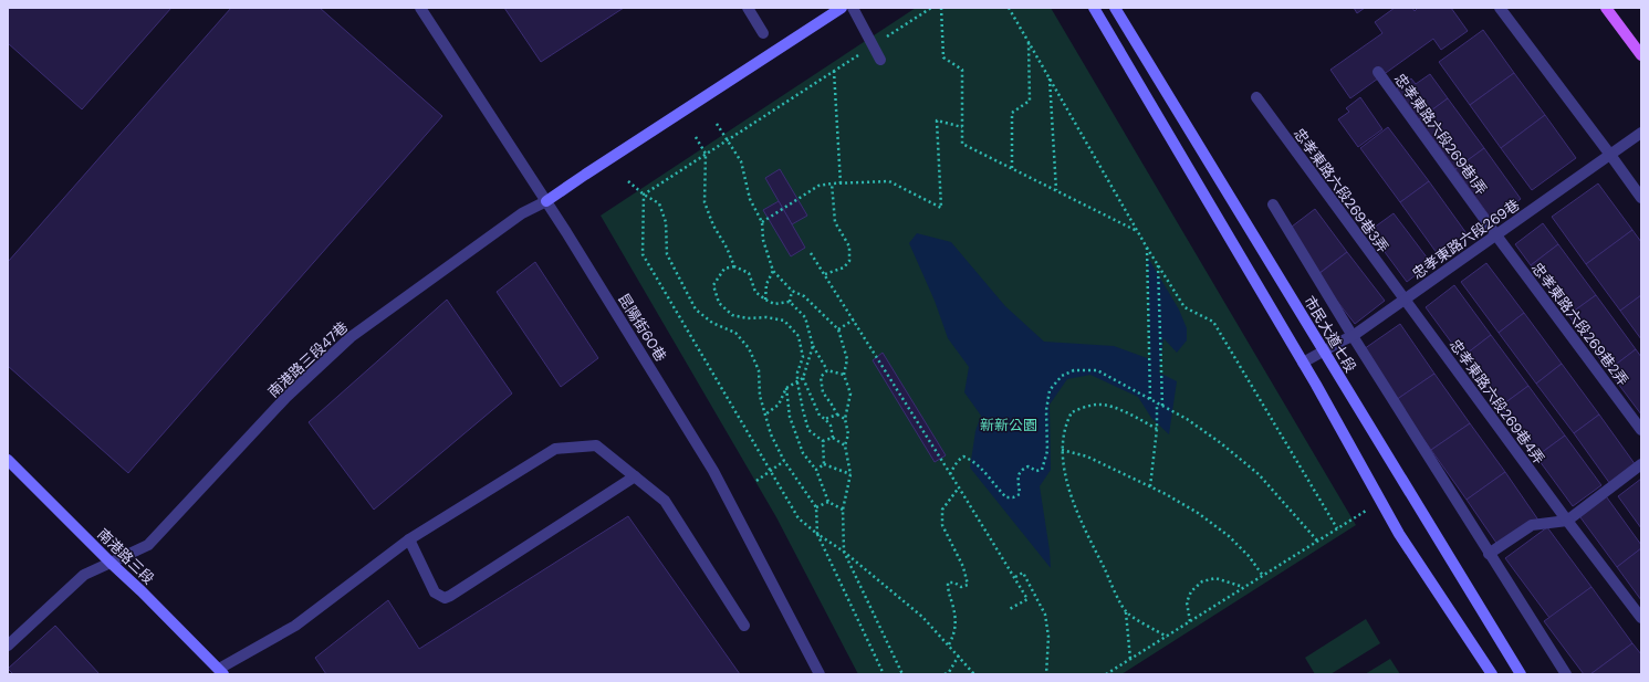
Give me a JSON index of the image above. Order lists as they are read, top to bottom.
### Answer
{
  "streets": {
    "street": [
      "忠孝東路六段269巷1弄",
      "忠孝東路六段269巷3弄",
      "忠孝東路六段269巷",
      "忠孝東路六段269巷2弄",
      "昆陽街60巷",
      "市民大道七段",
      "南港路三段47巷",
      "忠孝東路六段269巷4弄",
      "南港路三段"
    ]
  },
  "crossings": [
    ["忠孝東路六段269巷1弄", "忠孝東路六段269巷"],
    ["忠孝東路六段269巷1弄", "忠孝東路六段269巷2弄"],
    ["忠孝東路六段269巷3弄", "忠孝東路六段269巷"],
    ["忠孝東路六段269巷3弄", "忠孝東路六段269巷4弄"],
    ["忠孝東路六段269巷", "忠孝東路六段269巷2弄"],
    ["忠孝東路六段269巷", "市民大道七段"],
    ["忠孝東路六段269巷", "忠孝東路六段269巷4弄"],
    ["昆陽街60巷", "南港路三段47巷"],
    ["南港路三段47巷", "南港路三段"]
  ],
  "parks": ["新新公園"]
}
